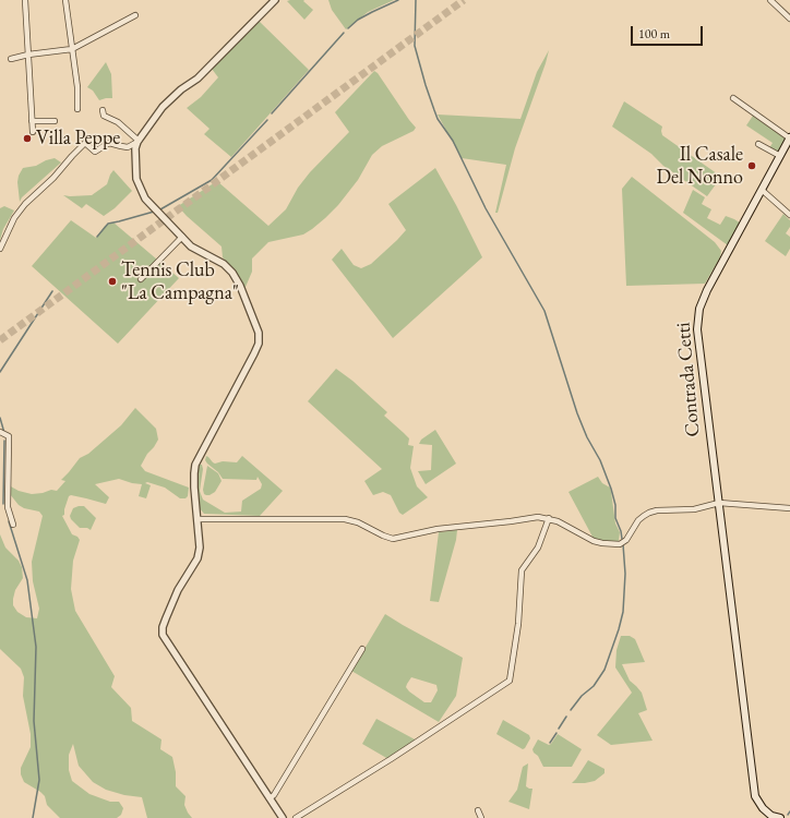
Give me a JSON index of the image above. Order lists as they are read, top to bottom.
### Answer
{
  "streets": {
    "main road": ["Contrada Cetti"]
  },
  "places": ["Villa Peppe", "Il Casale Del Nonno", "Tennis Club \"La Campagna\""],
  "scale_bar": "100 m"
}
